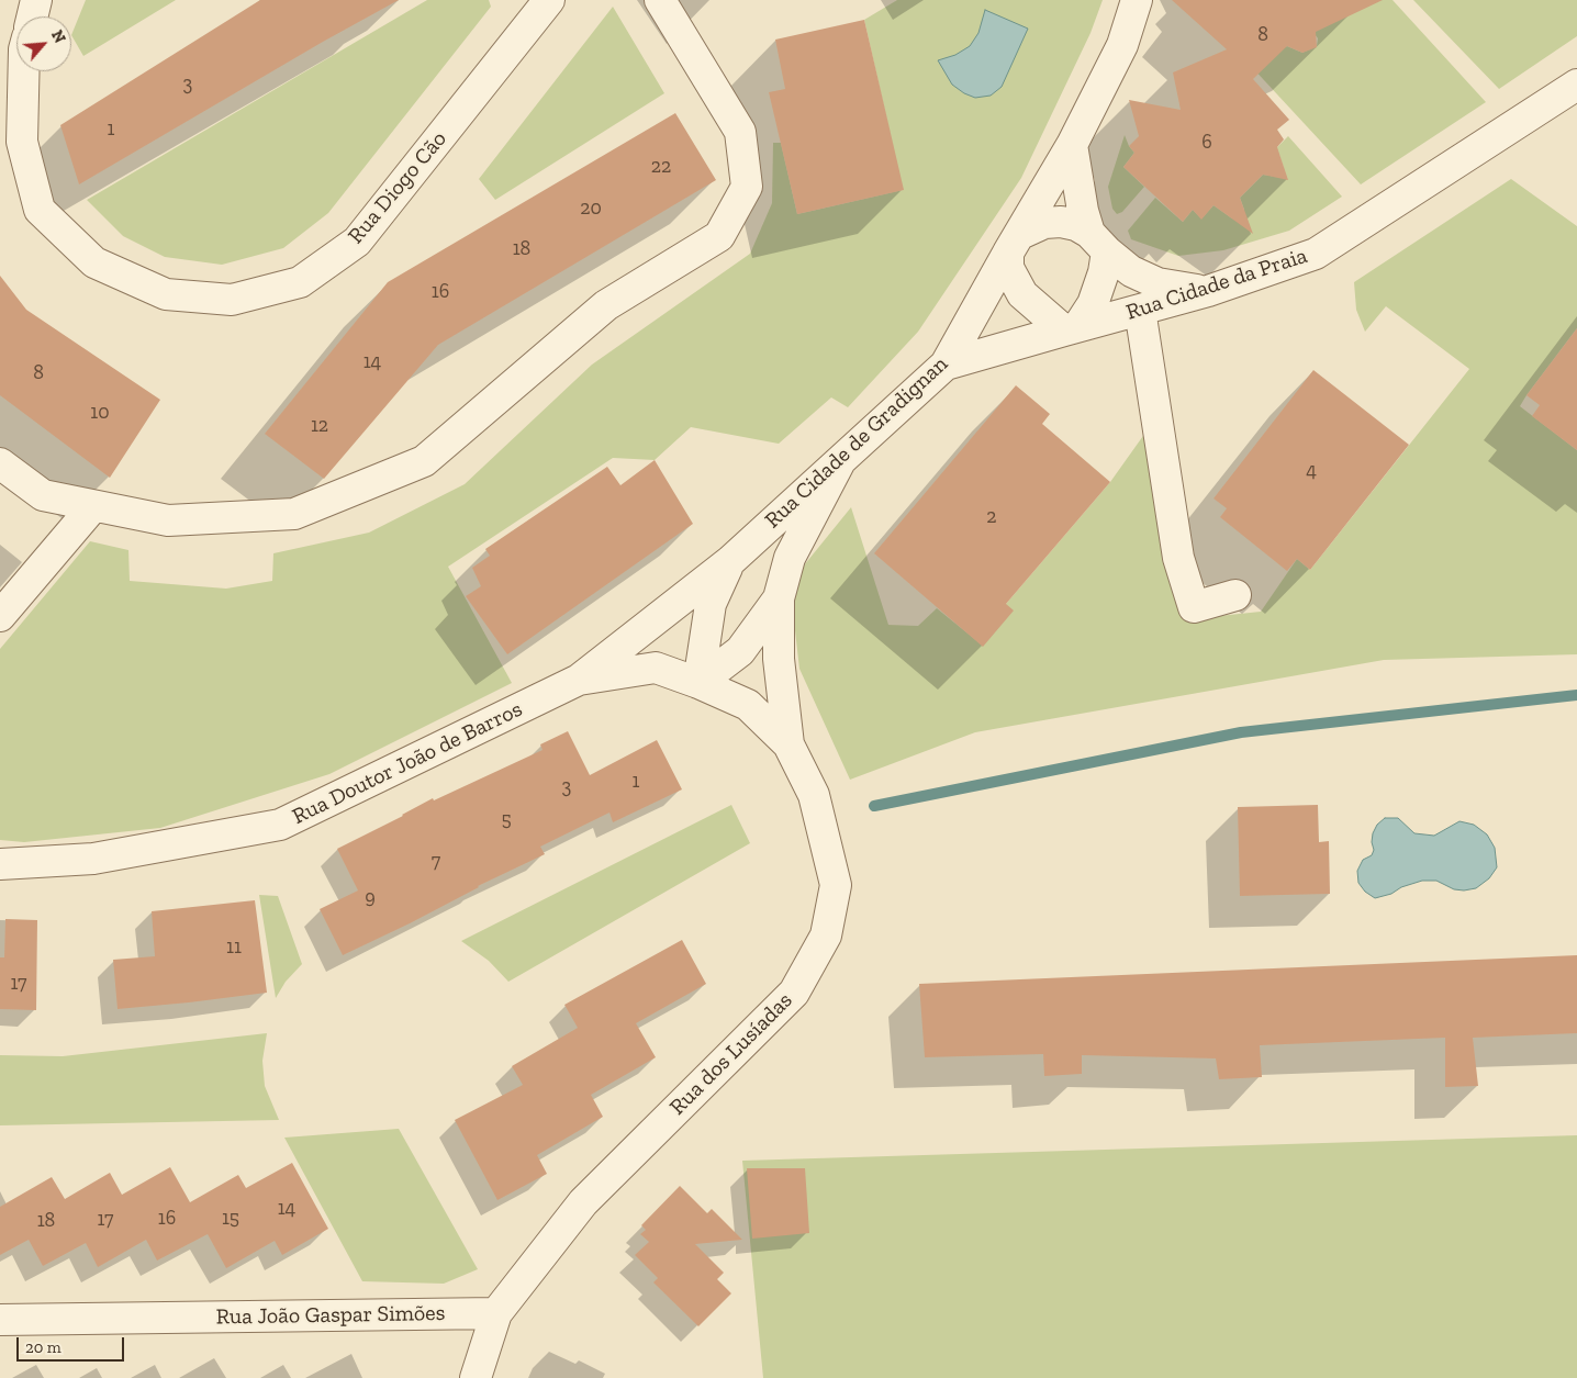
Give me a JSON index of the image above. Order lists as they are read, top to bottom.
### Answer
{
  "streets": {
    "street": [
      "Rua Diogo Cão",
      "Rua Cidade da Praia",
      "Rua Cidade de Gradignan",
      "Rua Doutor João de Barros",
      "Rua dos Lusíadas",
      "Rua João Gaspar Simões"
    ]
  },
  "crossings": [
    ["Rua Cidade da Praia", "Rua Cidade de Gradignan"],
    ["Rua Cidade de Gradignan", "Rua Doutor João de Barros"],
    ["Rua Cidade de Gradignan", "Rua dos Lusíadas"],
    ["Rua Doutor João de Barros", "Rua dos Lusíadas"],
    ["Rua dos Lusíadas", "Rua João Gaspar Simões"]
  ],
  "house_numbers": [
    "8",
    "3",
    "1",
    "6",
    "22",
    "20",
    "18",
    "16",
    "14",
    "8",
    "10",
    "12",
    "4",
    "2",
    "1",
    "3",
    "5",
    "7",
    "9",
    "11",
    "17",
    "14",
    "16",
    "15",
    "17",
    "18"
  ],
  "scale_bar": "20 m",
  "north": "top right"
}
